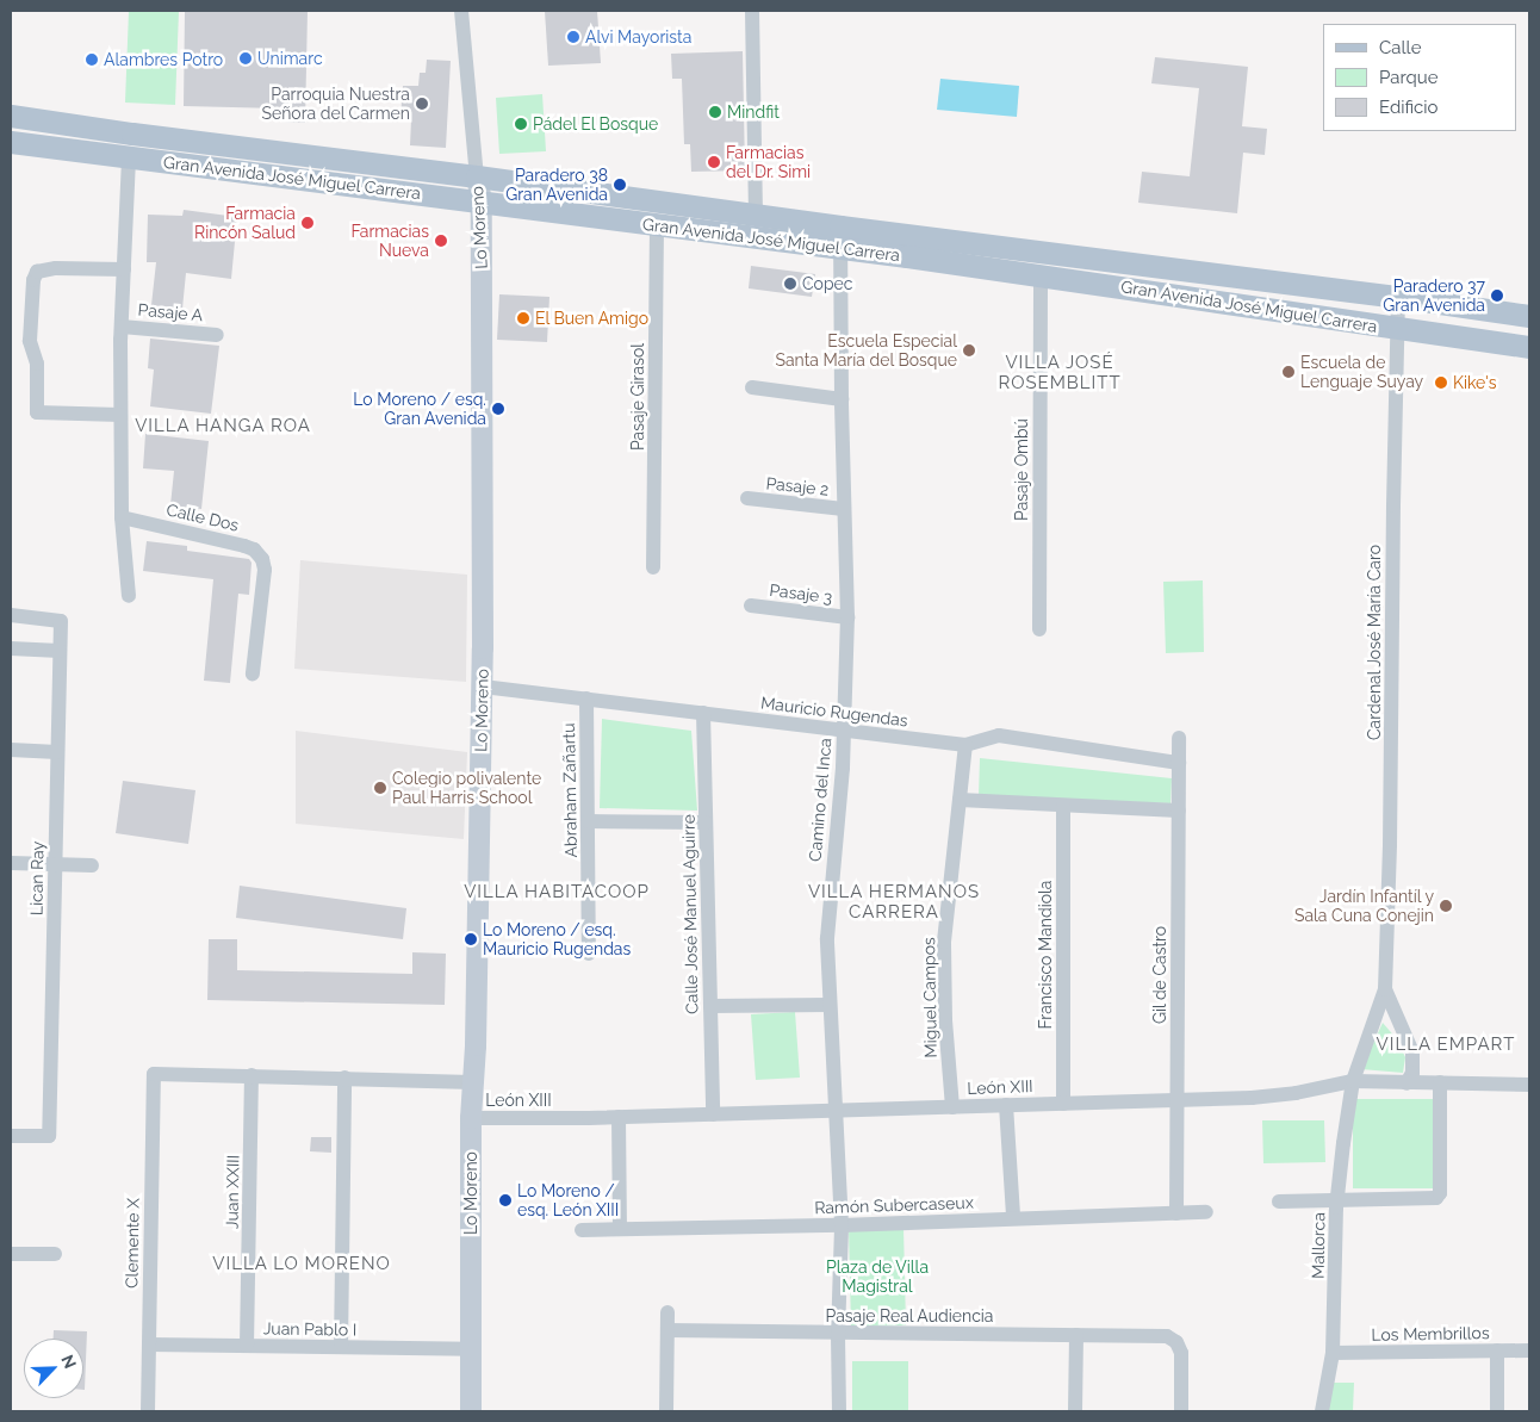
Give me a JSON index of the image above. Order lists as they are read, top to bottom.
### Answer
{
  "streets": {
    "main road": ["Gran Avenida José Miguel Carrera"],
    "street": [
      "Lo Moreno",
      "Pasaje A",
      "Pasaje Girasol",
      "Pasaje Ombú",
      "Pasaje 2",
      "Calle Dos",
      "Pasaje 3",
      "Cardenal José María Caro",
      "Mauricio Rugendas",
      "Abraham Zañartu",
      "Camino del Inca",
      "Lican Ray",
      "Calle José Manuel Aguirre",
      "Francisco Mandiola",
      "Gil de Castro",
      "Miguel Campos",
      "León XIII",
      "Juan XXIII",
      "Ramón Subercaseux",
      "Clemente X",
      "Mallorca",
      "Pasaje Real Audiencia",
      "Juan Pablo I",
      "Los Membrillos"
    ]
  },
  "crossings": [
    ["Gran Avenida José Miguel Carrera", "Lo Moreno"],
    ["Gran Avenida José Miguel Carrera", "Pasaje Girasol"],
    ["Gran Avenida José Miguel Carrera", "Pasaje Ombú"],
    ["Gran Avenida José Miguel Carrera", "Cardenal José María Caro"],
    ["Gran Avenida José Miguel Carrera", "Camino del Inca"],
    ["Lo Moreno", "Mauricio Rugendas"],
    ["Lo Moreno", "León XIII"],
    ["Lo Moreno", "Juan Pablo I"],
    ["Pasaje 2", "Camino del Inca"],
    ["Pasaje 3", "Camino del Inca"],
    ["Cardenal José María Caro", "León XIII"],
    ["Cardenal José María Caro", "Mallorca"],
    ["Mauricio Rugendas", "Abraham Zañartu"],
    ["Mauricio Rugendas", "Camino del Inca"],
    ["Mauricio Rugendas", "Calle José Manuel Aguirre"],
    ["Mauricio Rugendas", "Gil de Castro"],
    ["Mauricio Rugendas", "Miguel Campos"],
    ["Camino del Inca", "León XIII"],
    ["Camino del Inca", "Ramón Subercaseux"],
    ["Camino del Inca", "Pasaje Real Audiencia"],
    ["Calle José Manuel Aguirre", "León XIII"],
    ["Francisco Mandiola", "León XIII"],
    ["Gil de Castro", "León XIII"],
    ["Gil de Castro", "Ramón Subercaseux"],
    ["Miguel Campos", "León XIII"],
    ["León XIII", "Juan XXIII"],
    ["León XIII", "Clemente X"],
    ["León XIII", "Mallorca"],
    ["Juan XXIII", "Juan Pablo I"],
    ["Clemente X", "Juan Pablo I"],
    ["Mallorca", "Los Membrillos"]
  ],
  "districts": [
    "VILLA JOSÉ ROSEMBLITT",
    "VILLA HANGA ROA",
    "VILLA HERMANOS CARRERA",
    "VILLA HABITACOOP",
    "VILLA EMPART",
    "VILLA LO MORENO"
  ],
  "parks": ["Plaza de Villa Magistral"],
  "places": [
    "Alvi Mayorista",
    "Unimarc",
    "Alambres Potro",
    "Parroquia Nuestra Señora del Carmen",
    "Mindfit",
    "Pádel El Bosque",
    "Farmacias del Dr. Simi",
    "Paradero 38 Gran Avenida",
    "Farmacia Rincón Salud",
    "Farmacias Nueva",
    "Copec",
    "Paradero 37 Gran Avenida",
    "El Buen Amigo",
    "Escuela Especial Santa María del Bosque",
    "Escuela de Lenguaje Suyay",
    "Kike's",
    "Lo Moreno / esq. Gran Avenida",
    "Colegio polivalente Paul Harris School",
    "Jardín Infantíl y Sala Cuna Conejin",
    "Lo Moreno / esq. Mauricio Rugendas",
    "Lo Moreno / esq. León XIII"
  ],
  "legend": ["Calle", "Parque", "Edificio"],
  "north": "top right"
}
